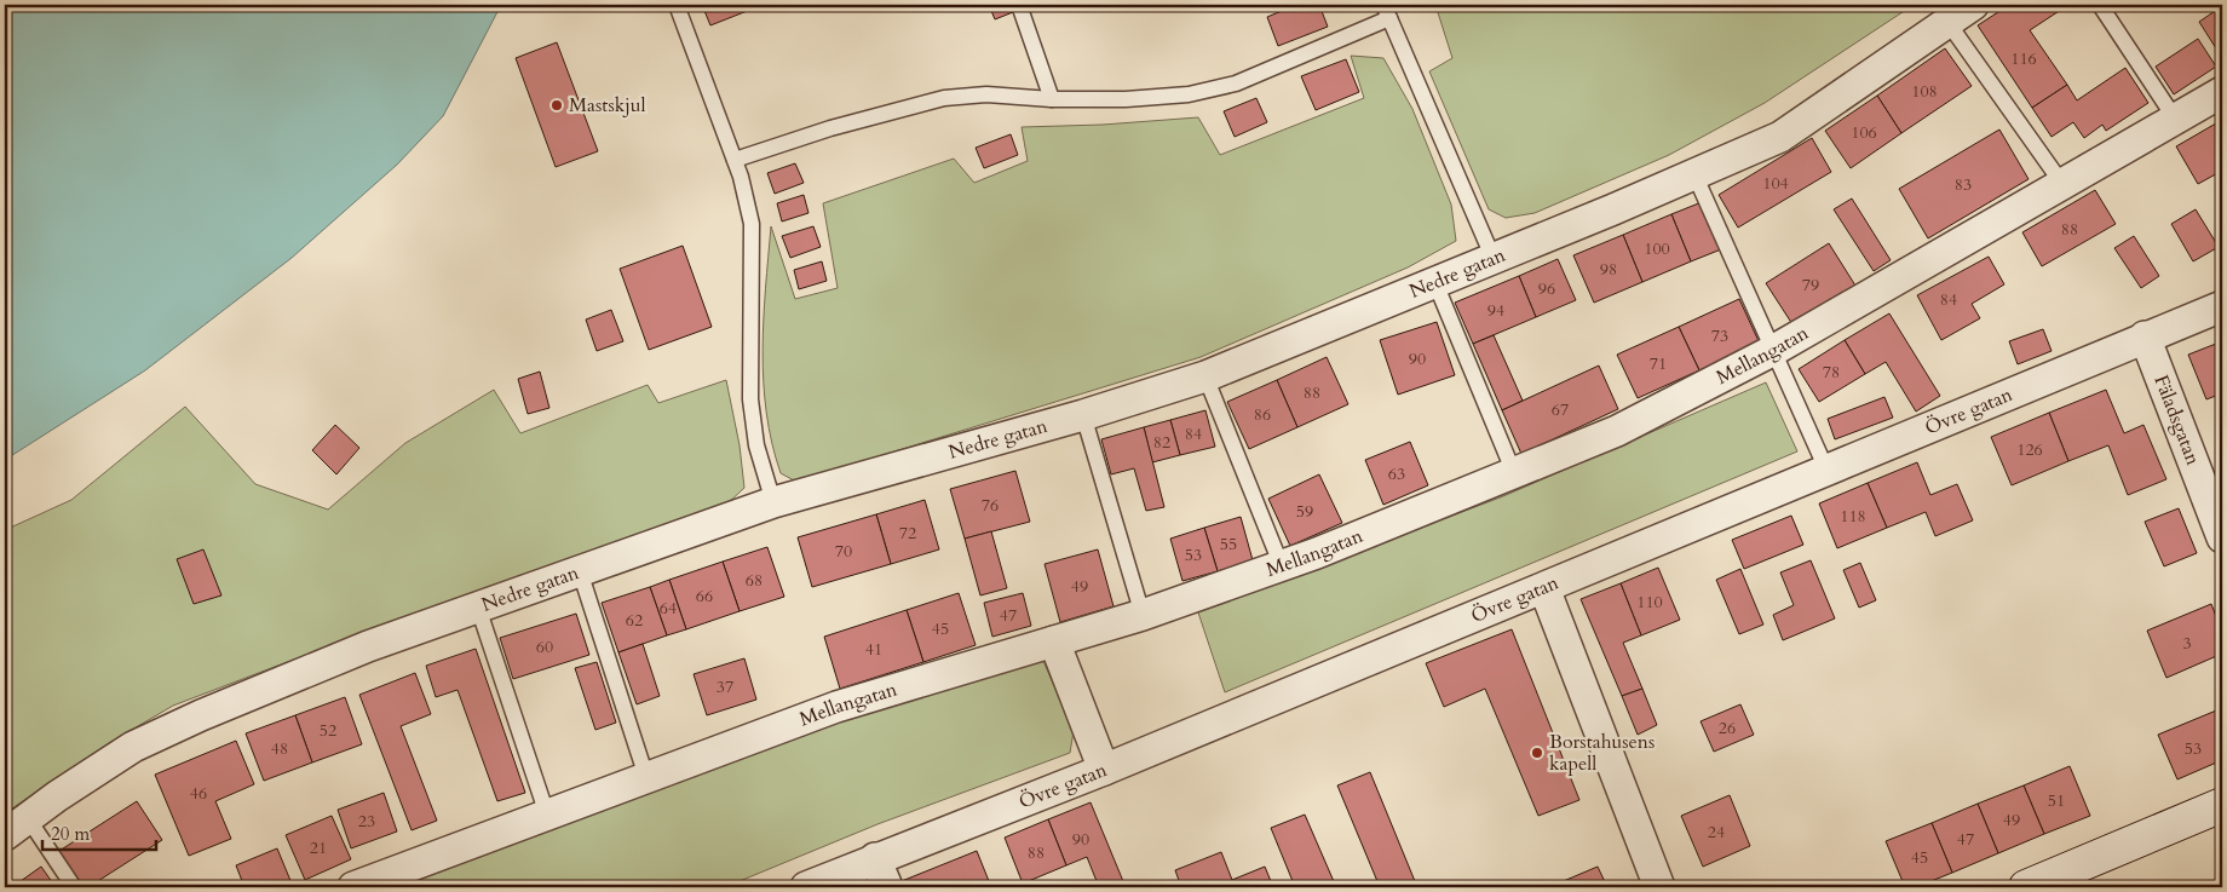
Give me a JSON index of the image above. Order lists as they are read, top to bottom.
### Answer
{
  "streets": {
    "street": [
      "Nedre gatan",
      "Mellangatan",
      "Övre gatan",
      "Fäladsgatan"
    ]
  },
  "crossings": [
    ["Övre gatan", "Fäladsgatan"]
  ],
  "places": ["Mastskjul", "Borstahusens kapell"],
  "house_numbers": [
    "116",
    "108",
    "106",
    "104",
    "83",
    "88",
    "100",
    "98",
    "79",
    "96",
    "84",
    "94",
    "73",
    "90",
    "71",
    "78",
    "88",
    "67",
    "86",
    "84",
    "82",
    "126",
    "63",
    "76",
    "59",
    "118",
    "72",
    "55",
    "70",
    "53",
    "68",
    "49",
    "66",
    "110",
    "64",
    "47",
    "62",
    "45",
    "3",
    "60",
    "41",
    "37",
    "26",
    "52",
    "48",
    "53",
    "46",
    "51",
    "49",
    "23",
    "24",
    "90",
    "47",
    "21",
    "88",
    "45"
  ],
  "scale_bar": "20 m"
}
